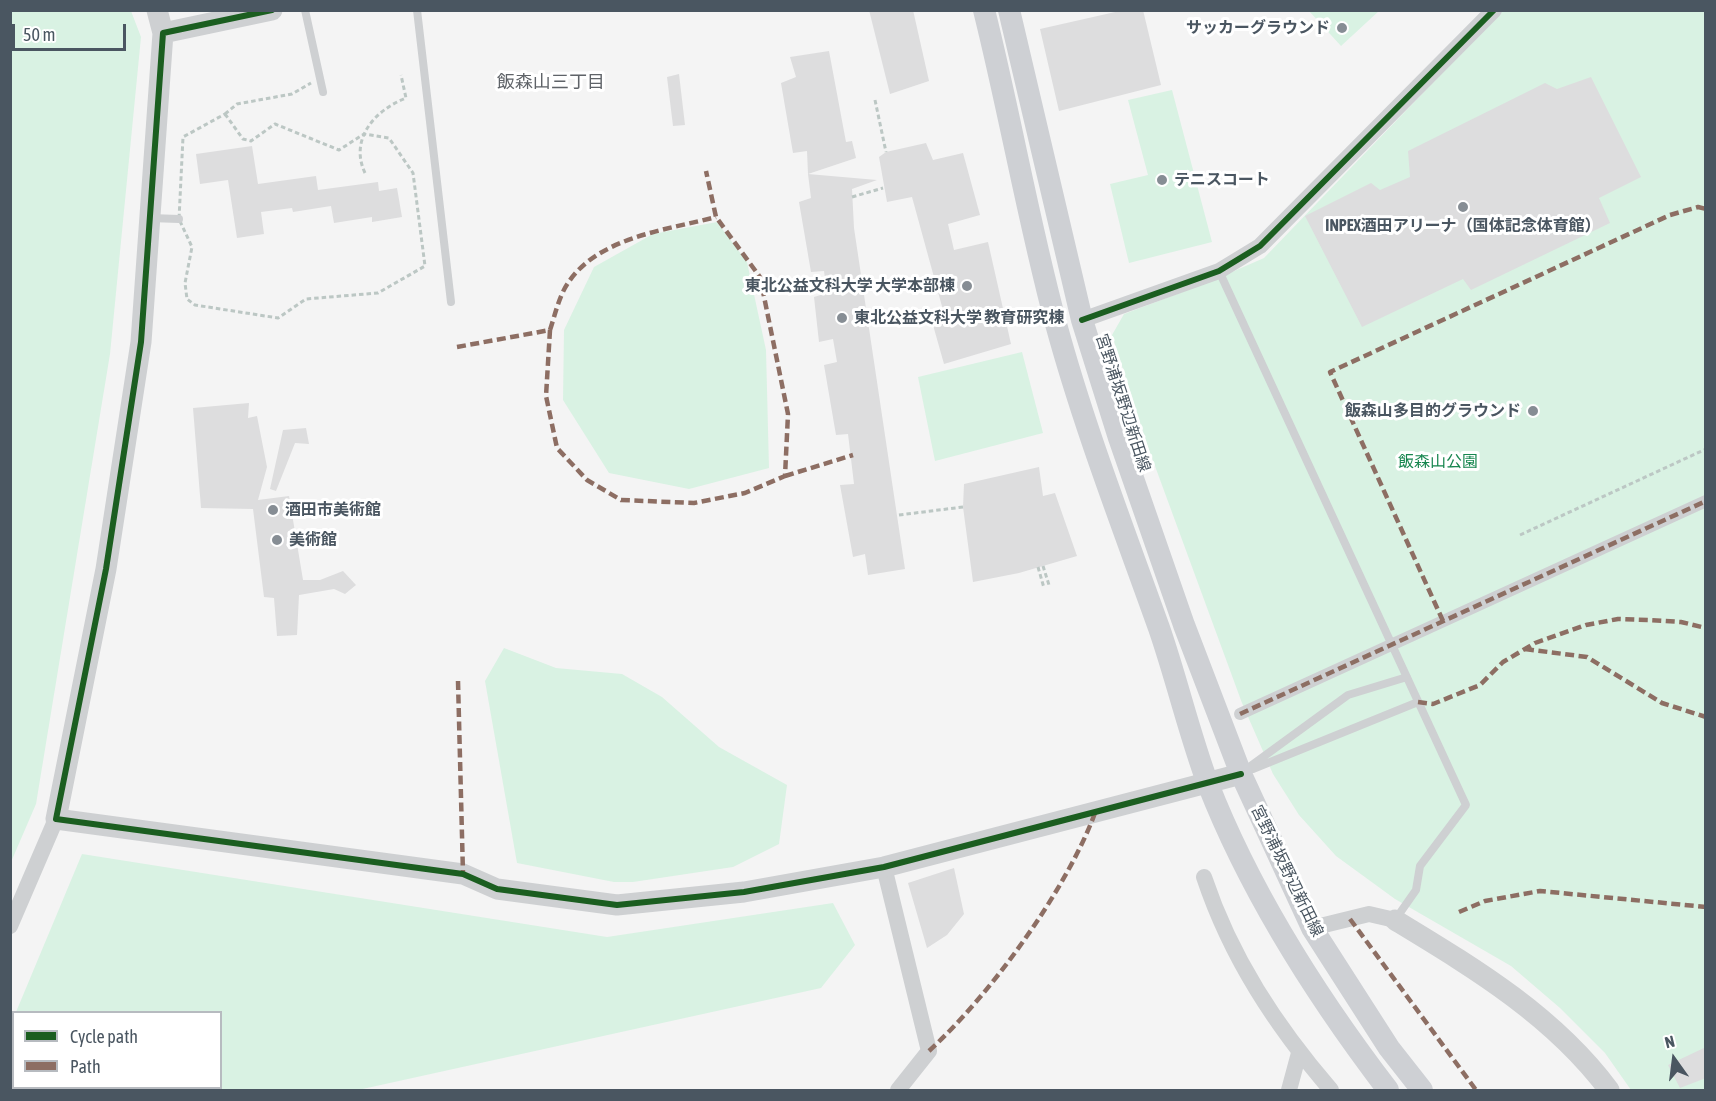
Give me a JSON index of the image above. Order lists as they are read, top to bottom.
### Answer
{
  "streets": {
    "main road": ["宮野浦坂野辺新田線"]
  },
  "districts": ["飯森山三丁目"],
  "parks": ["飯森山公園"],
  "places": [
    "サッカーグラウンド",
    "テニスコート",
    "INPEX酒田アリーナ（国体記念体育館）",
    "東北公益文科大学 大学本部棟",
    "東北公益文科大学 教育研究棟",
    "飯森山多目的グラウンド",
    "酒田市美術館",
    "美術館"
  ],
  "legend": ["Cycle path", "Path"],
  "scale_bar": "50 m",
  "north": "top"
}
